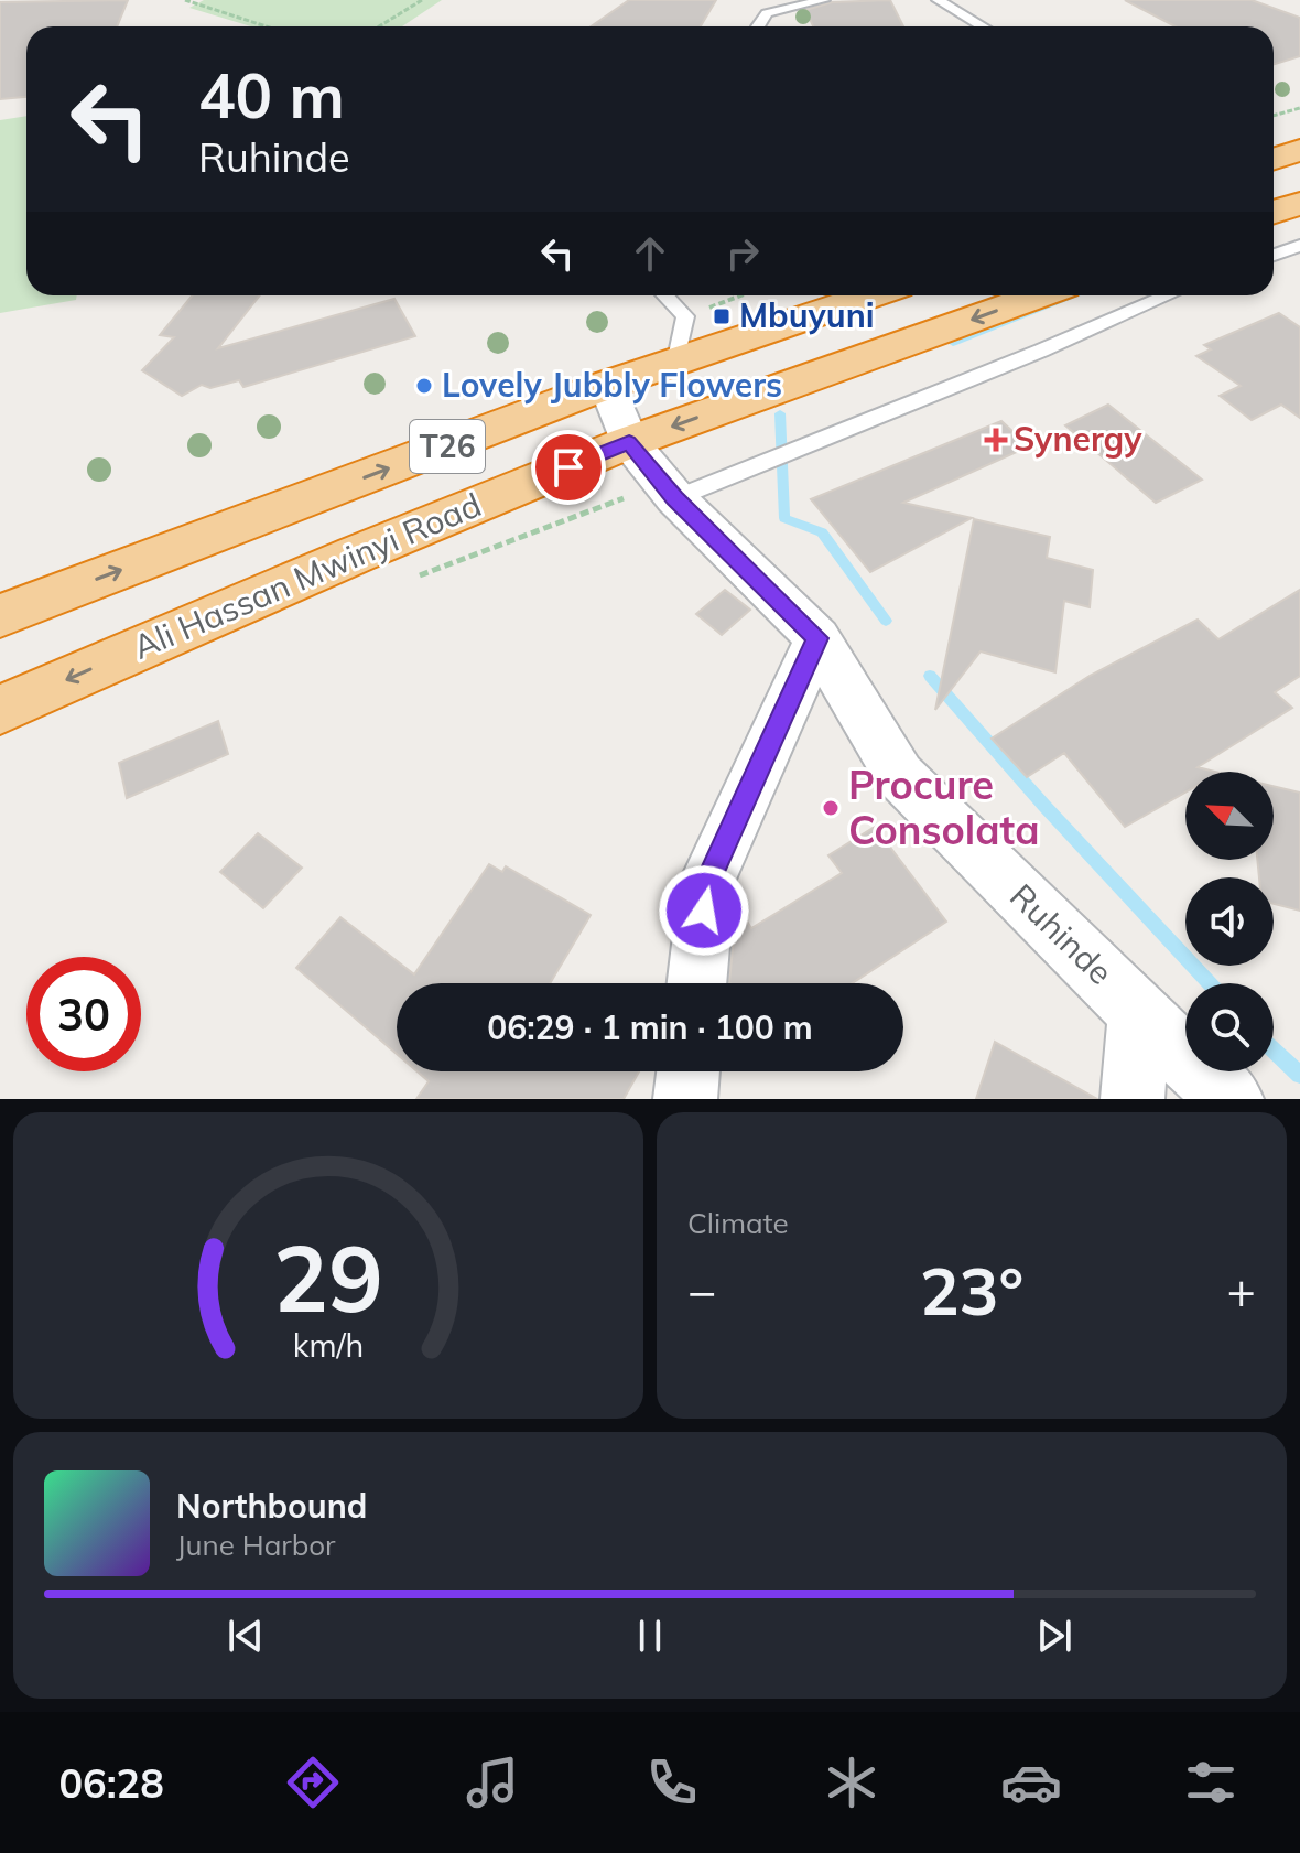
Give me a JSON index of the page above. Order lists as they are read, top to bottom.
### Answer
{
  "streets": {
    "highway": ["T26", "Ali Hassan Mwinyi Road"],
    "street": ["Ruhinde"]
  },
  "crossings": [
    ["Ali Hassan Mwinyi Road", "Ruhinde"]
  ],
  "places": {
    "transit": ["Mbuyuni"],
    "other": ["Lovely Jubbly Flowers", "Procure Consolata"],
    "health": ["Synergy"]
  },
  "north": "top left",
  "page": {
    "turn": ["40 m", "Ruhinde"],
    "limit": "30",
    "trip": "06:29 · 1 min · 100 m",
    "tile": "Climate",
    "heat": ["−", "23°", "+"],
    "song": ["Northbound", "June Harbor"],
    "tabs": "06:28",
    "gauge": ["29", "km/h"]
  }
}
